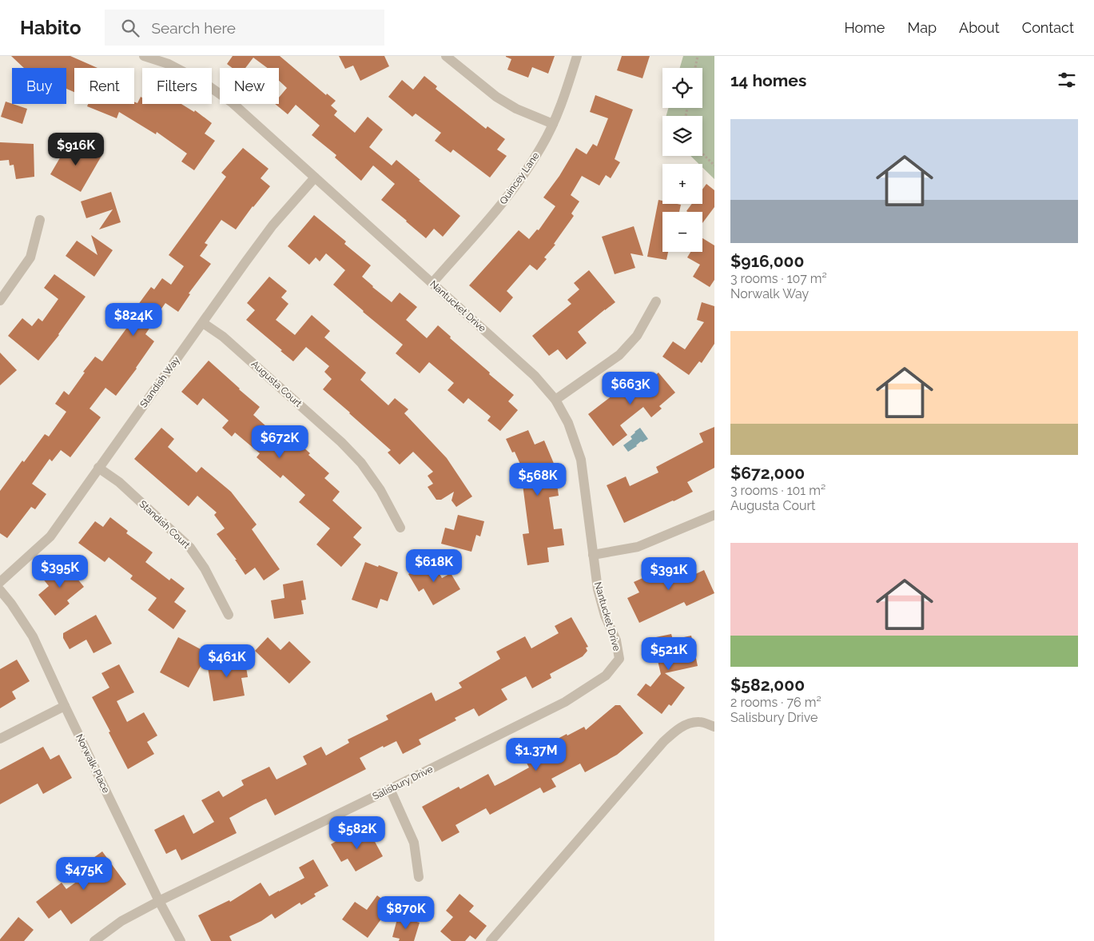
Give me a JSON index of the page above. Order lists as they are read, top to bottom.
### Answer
{
  "streets": {
    "street": [
      "Quincey Lane",
      "Nantucket Drive",
      "Standish Way",
      "Augusta Court",
      "Standish Court",
      "Norwalk Place",
      "Salisbury Drive"
    ]
  },
  "crossings": [
    ["Quincey Lane", "Nantucket Drive"],
    ["Nantucket Drive", "Standish Way"],
    ["Nantucket Drive", "Salisbury Drive"],
    ["Standish Way", "Augusta Court"],
    ["Standish Way", "Standish Court"],
    ["Norwalk Place", "Salisbury Drive"]
  ],
  "page": {
    "header": "Habito",
    "search": "Search here",
    "nav": [
      "Home",
      "Map",
      "About",
      "Contact"
    ],
    "heading": "14 homes",
    "map_buttons": ["+", "−"],
    "chip": [
      "Buy",
      "Rent",
      "Filters",
      "New"
    ],
    "list": [
      {
        "name": "$916,000",
        "note": "3 rooms · 107 m² · Norwalk Way"
      },
      {
        "name": "$672,000",
        "note": "3 rooms · 101 m² · Augusta Court"
      },
      {
        "name": "$582,000",
        "note": "2 rooms · 76 m² · Salisbury Drive"
      }
    ],
    "price": [
      "$916K",
      "$824K",
      "$663K",
      "$672K",
      "$568K",
      "$618K",
      "$395K",
      "$391K",
      "$521K",
      "$461K",
      "$1.37M",
      "$582K",
      "$475K",
      "$870K"
    ]
  }
}
